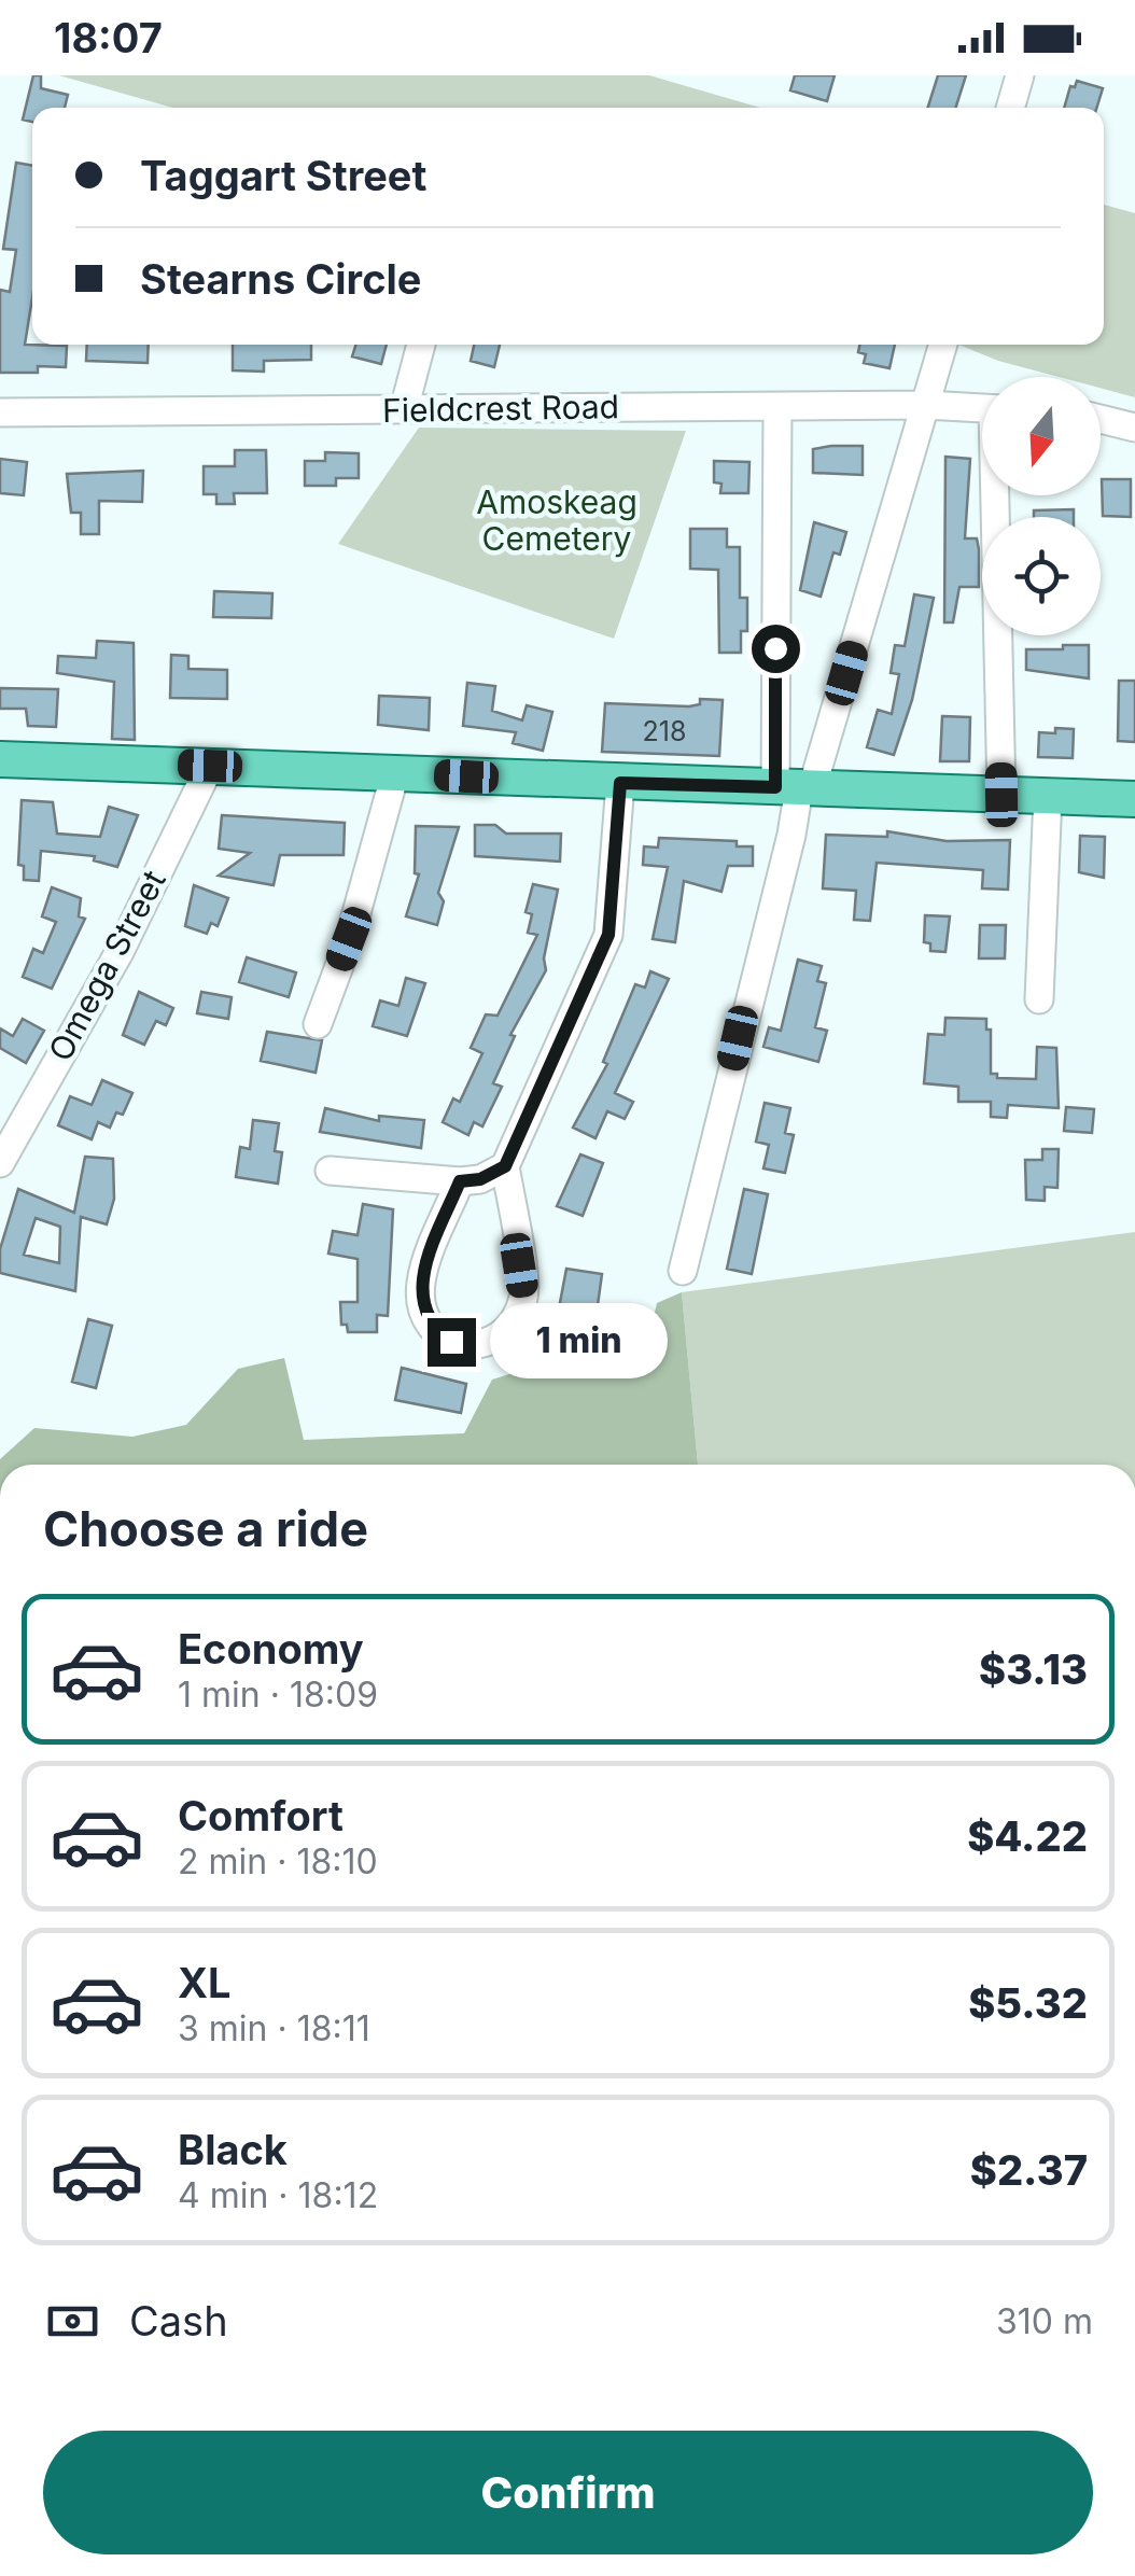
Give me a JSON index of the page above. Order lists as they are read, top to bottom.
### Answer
{
  "streets": {
    "street": ["Fieldcrest Road", "Omega Street"]
  },
  "parks": ["Amoskeag Cemetery"],
  "house_numbers": ["218"],
  "north": "bottom",
  "page": {
    "status": "18:07",
    "banner": ["Taggart Street", "Stearns Circle"],
    "bubble": "1 min",
    "heading": "Choose a ride",
    "list": [
      {
        "name": "Economy",
        "note": "1 min · 18:09",
        "value": "$3.13"
      },
      {
        "name": "Comfort",
        "note": "2 min · 18:10",
        "value": "$4.22"
      },
      {
        "name": "XL",
        "note": "3 min · 18:11",
        "value": "$5.32"
      },
      {
        "name": "Black",
        "note": "4 min · 18:12",
        "value": "$2.37"
      }
    ],
    "pay": ["Cash", "310 m"],
    "buttons": "Confirm"
  }
}
